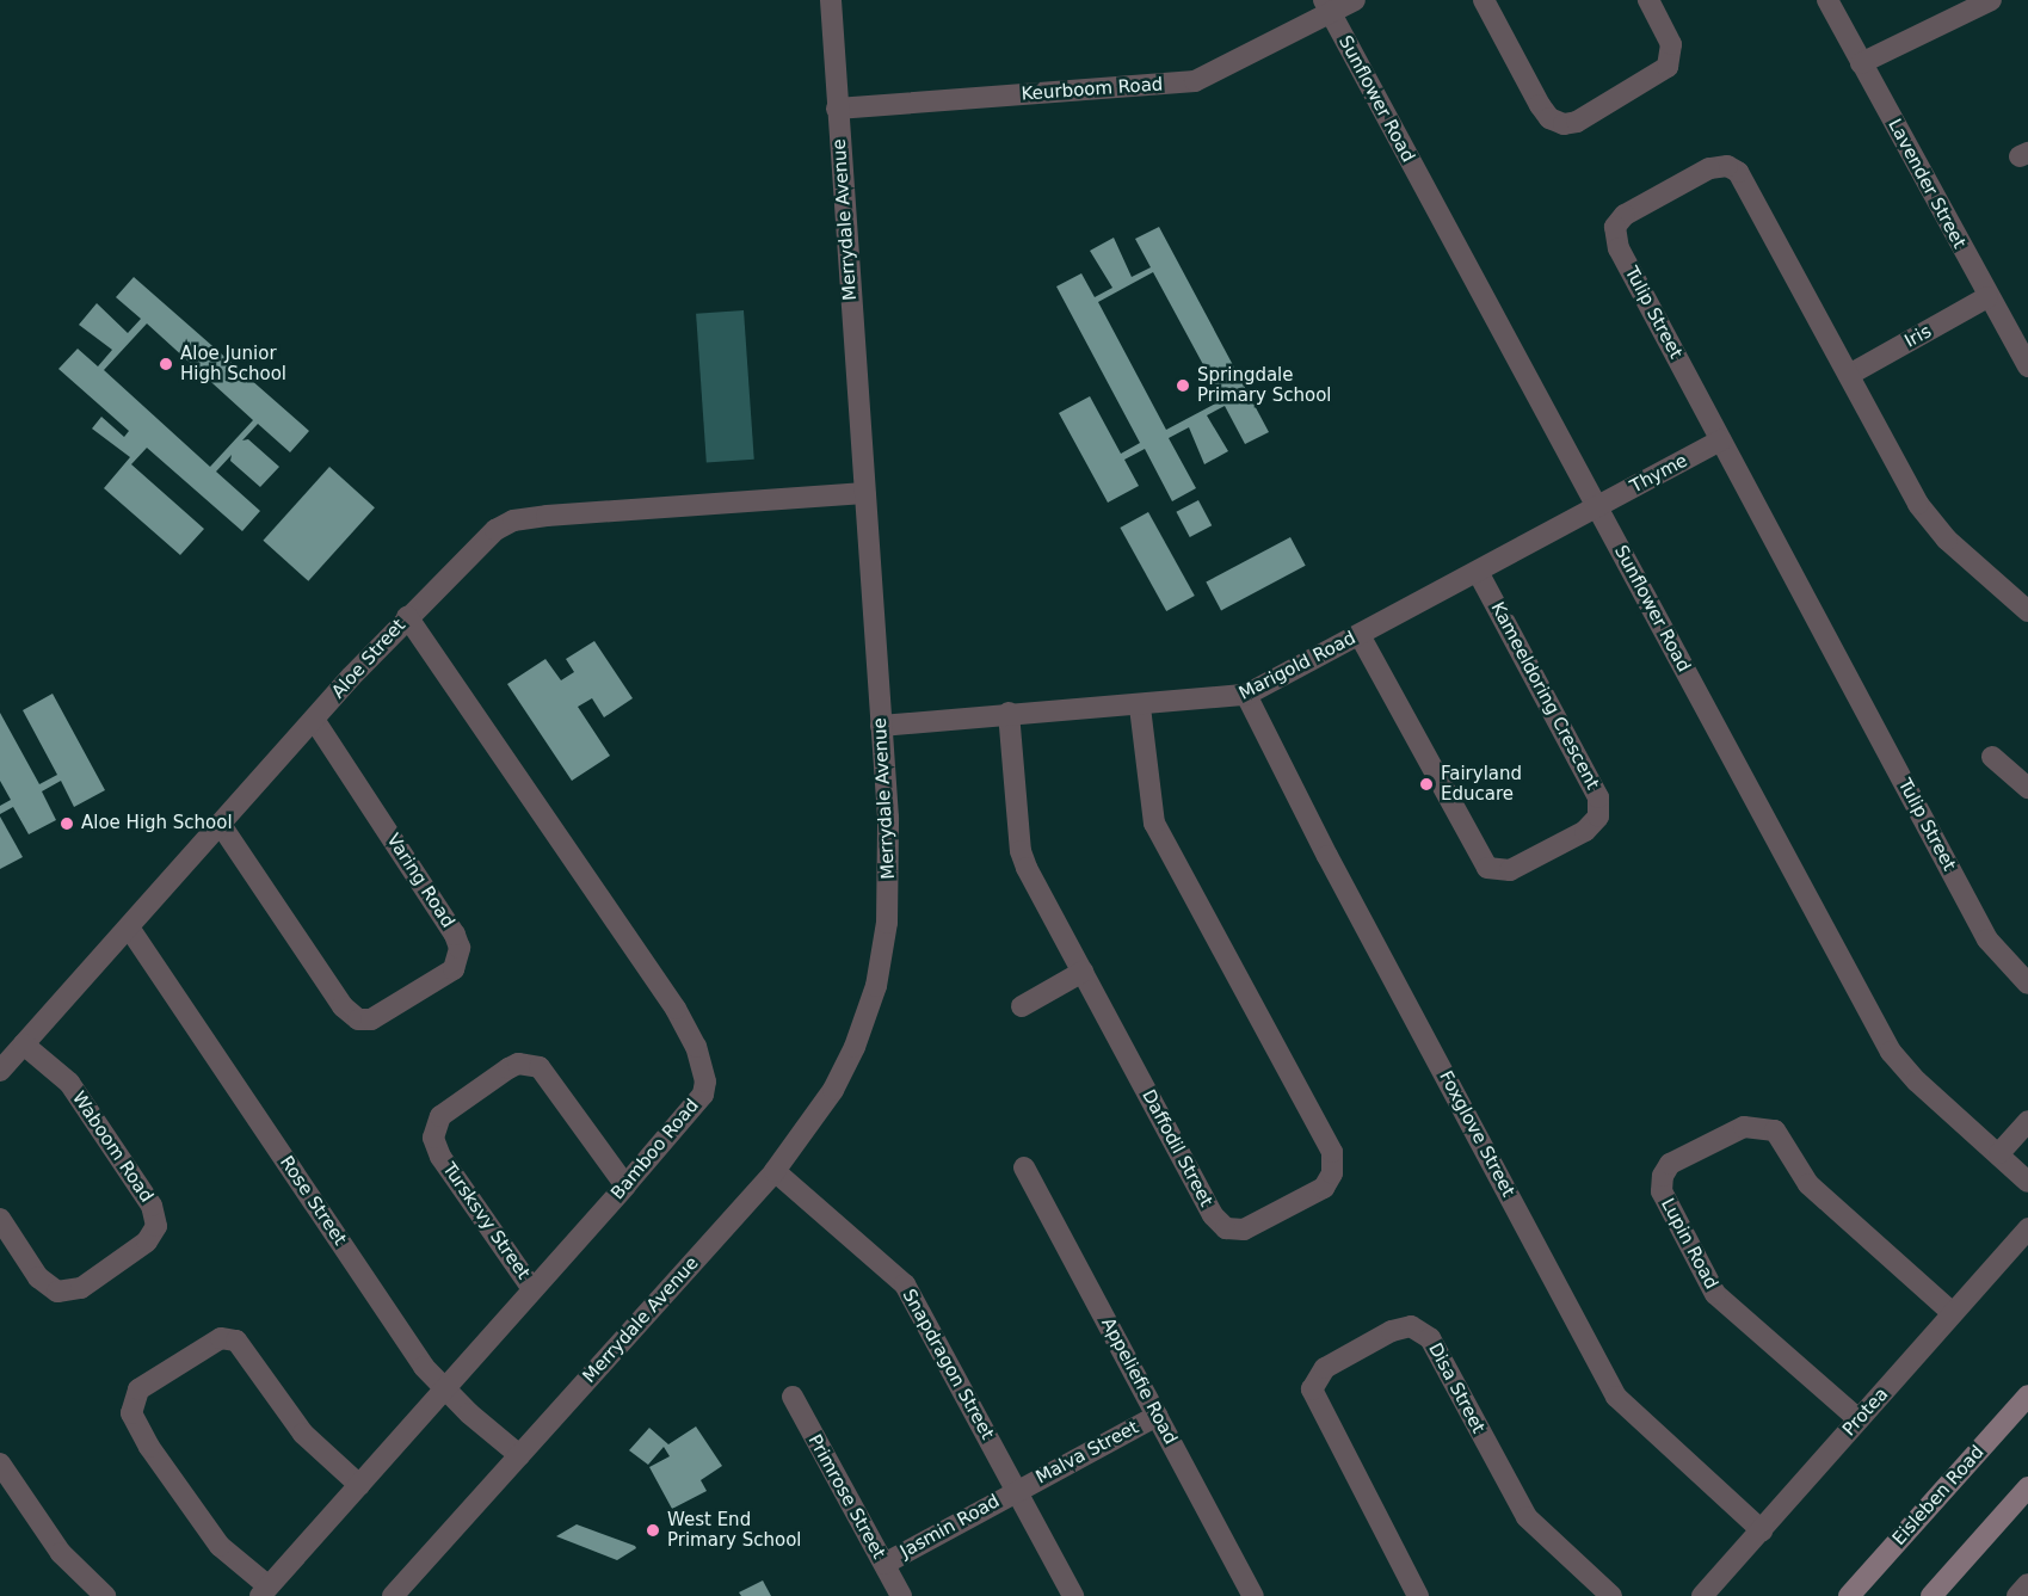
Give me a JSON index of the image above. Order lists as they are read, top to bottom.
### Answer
{
  "streets": {
    "main road": ["Eisleben Road"],
    "street": [
      "Keurboom Road",
      "Sunflower Road",
      "Lavender Street",
      "Merrydale Avenue",
      "Tulip Street",
      "Iris",
      "Thyme",
      "Aloe Street",
      "Marigold Road",
      "Kameeldoring Crescent",
      "Varing Road",
      "Foxglove Street",
      "Waboom Road",
      "Daffodil Street",
      "Bamboo Road",
      "Rose Street",
      "Tursksvy Street",
      "Lupin Road",
      "Snapdragon Street",
      "Appeliefie Road",
      "Disa Street",
      "Protea",
      "Malva Street",
      "Primrose Street",
      "Jasmin Road"
    ]
  },
  "crossings": [
    ["Keurboom Road", "Sunflower Road"],
    ["Keurboom Road", "Merrydale Avenue"],
    ["Sunflower Road", "Thyme"],
    ["Sunflower Road", "Marigold Road"],
    ["Lavender Street", "Iris"],
    ["Merrydale Avenue", "Aloe Street"],
    ["Merrydale Avenue", "Marigold Road"],
    ["Merrydale Avenue", "Rose Street"],
    ["Merrydale Avenue", "Snapdragon Street"],
    ["Tulip Street", "Iris"],
    ["Tulip Street", "Thyme"],
    ["Thyme", "Marigold Road"],
    ["Aloe Street", "Varing Road"],
    ["Aloe Street", "Waboom Road"],
    ["Aloe Street", "Bamboo Road"],
    ["Aloe Street", "Rose Street"],
    ["Marigold Road", "Kameeldoring Crescent"],
    ["Marigold Road", "Foxglove Street"],
    ["Marigold Road", "Daffodil Street"],
    ["Foxglove Street", "Protea"],
    ["Bamboo Road", "Rose Street"],
    ["Bamboo Road", "Tursksvy Street"],
    ["Lupin Road", "Protea"],
    ["Snapdragon Street", "Malva Street"],
    ["Snapdragon Street", "Jasmin Road"],
    ["Appeliefie Road", "Malva Street"],
    ["Malva Street", "Jasmin Road"],
    ["Primrose Street", "Jasmin Road"]
  ],
  "places": [
    "Aloe Junior High School",
    "Springdale Primary School",
    "Fairyland Educare",
    "Aloe High School",
    "West End Primary School"
  ]
}
